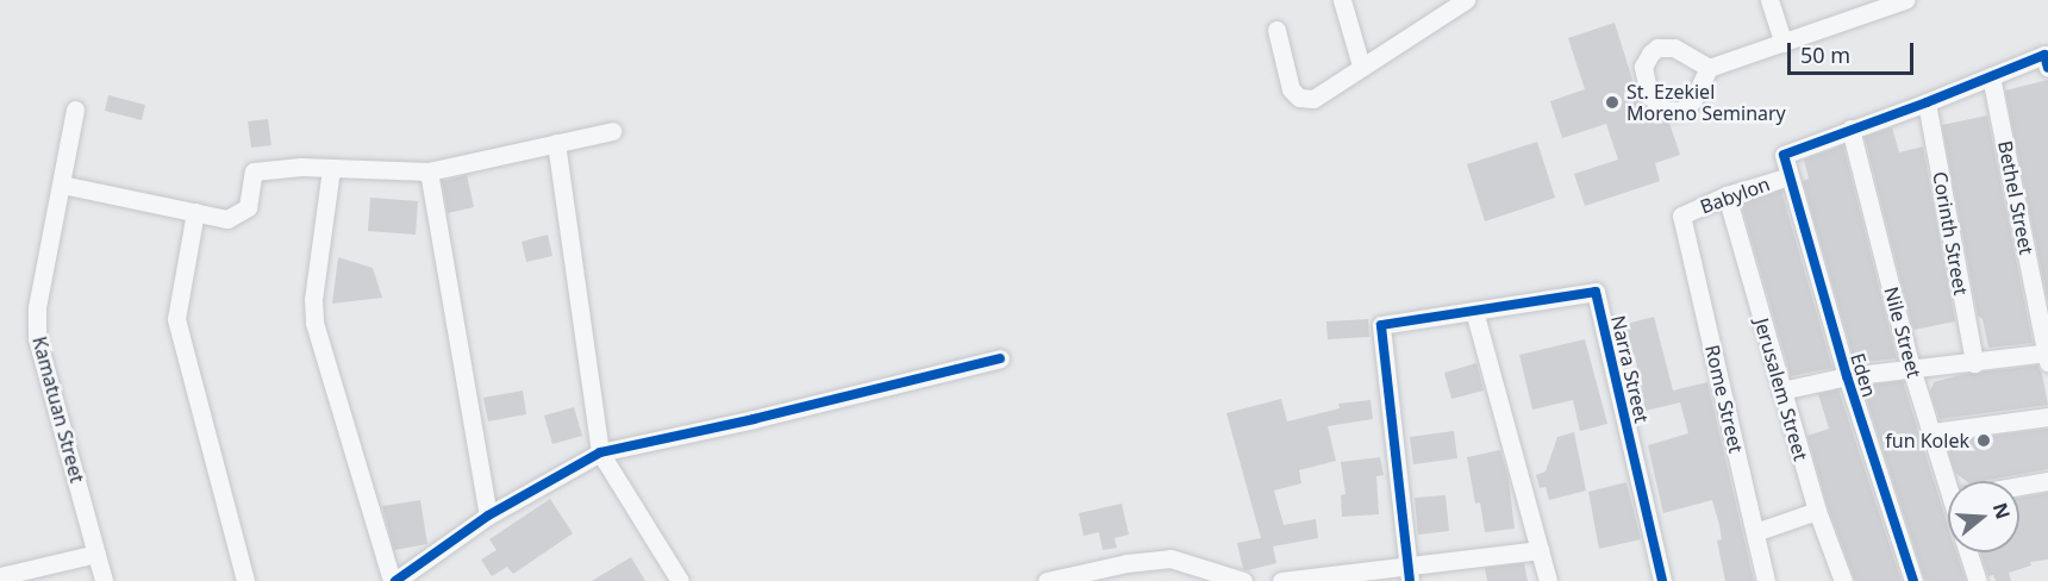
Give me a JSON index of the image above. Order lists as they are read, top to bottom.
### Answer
{
  "streets": {
    "street": [
      "Babylon",
      "Bethel Street",
      "Corinth Street",
      "Nile Street",
      "Narra Street",
      "Eden",
      "Jerusalem Street",
      "Rome Street",
      "Kamatuan Street"
    ]
  },
  "crossings": [
    ["Babylon", "Eden"],
    ["Babylon", "Jerusalem Street"],
    ["Babylon", "Rome Street"]
  ],
  "places": ["St. Ezekiel Moreno Seminary", "fun Kolek"],
  "scale_bar": "50 m",
  "north": "right"
}
